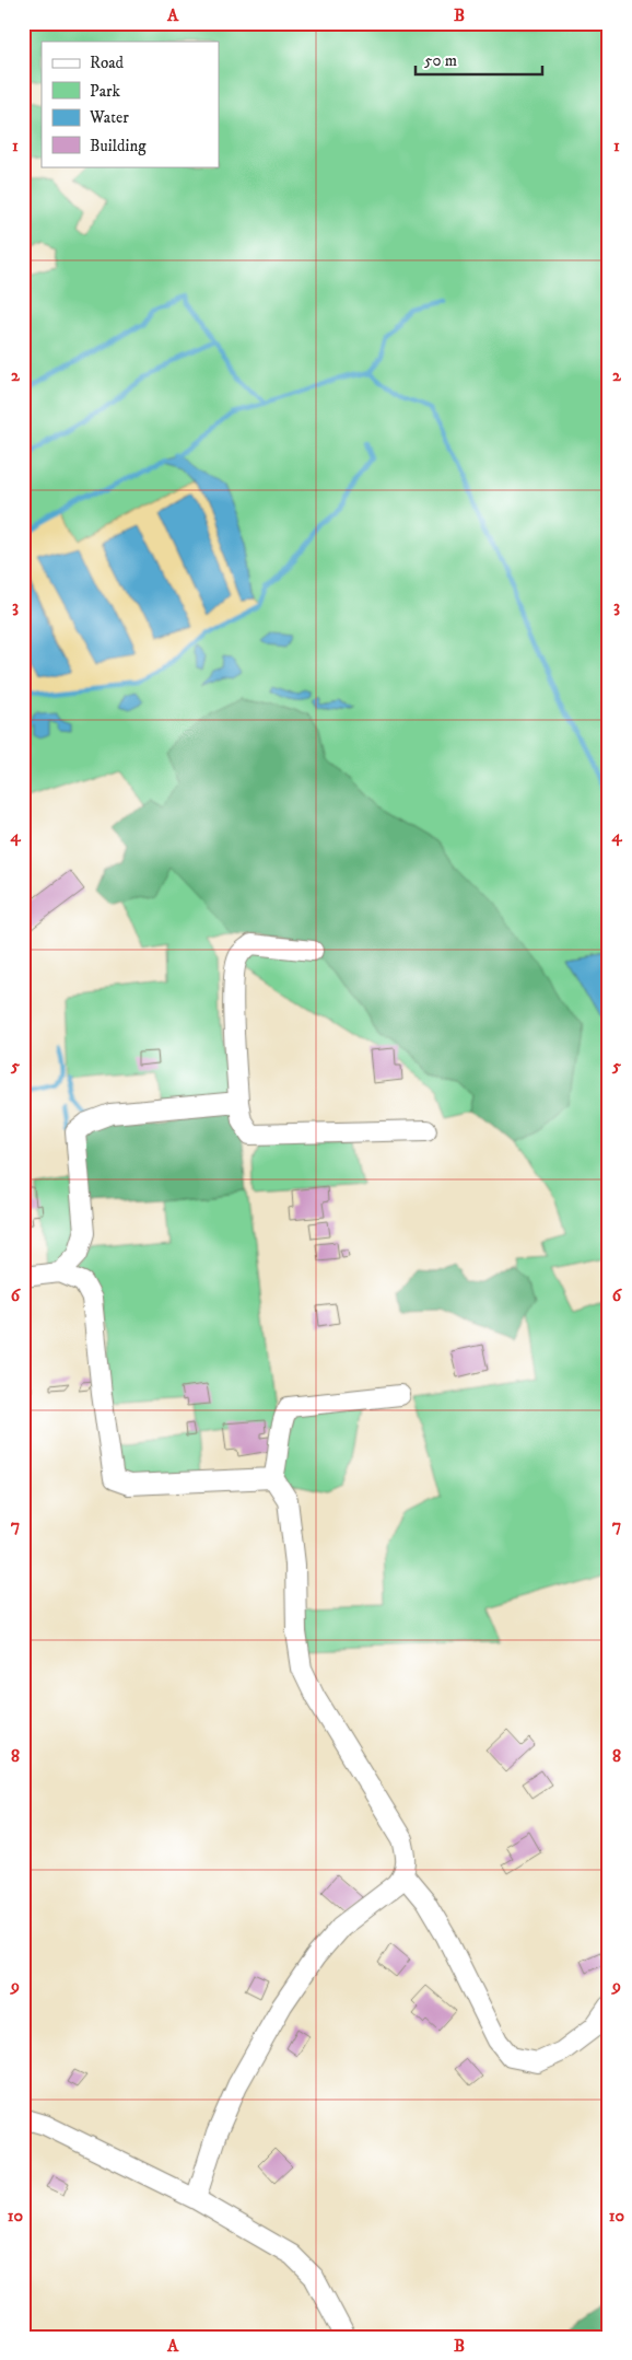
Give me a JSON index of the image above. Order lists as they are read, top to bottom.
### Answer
{
  "legend": [
    "Road",
    "Park",
    "Water",
    "Building"
  ],
  "scale_bar": "50 m",
  "grid": {
    "columns": ["A", "B"],
    "rows": [
      "1",
      "2",
      "3",
      "4",
      "5",
      "6",
      "7",
      "8",
      "9",
      "10"
    ]
  }
}
